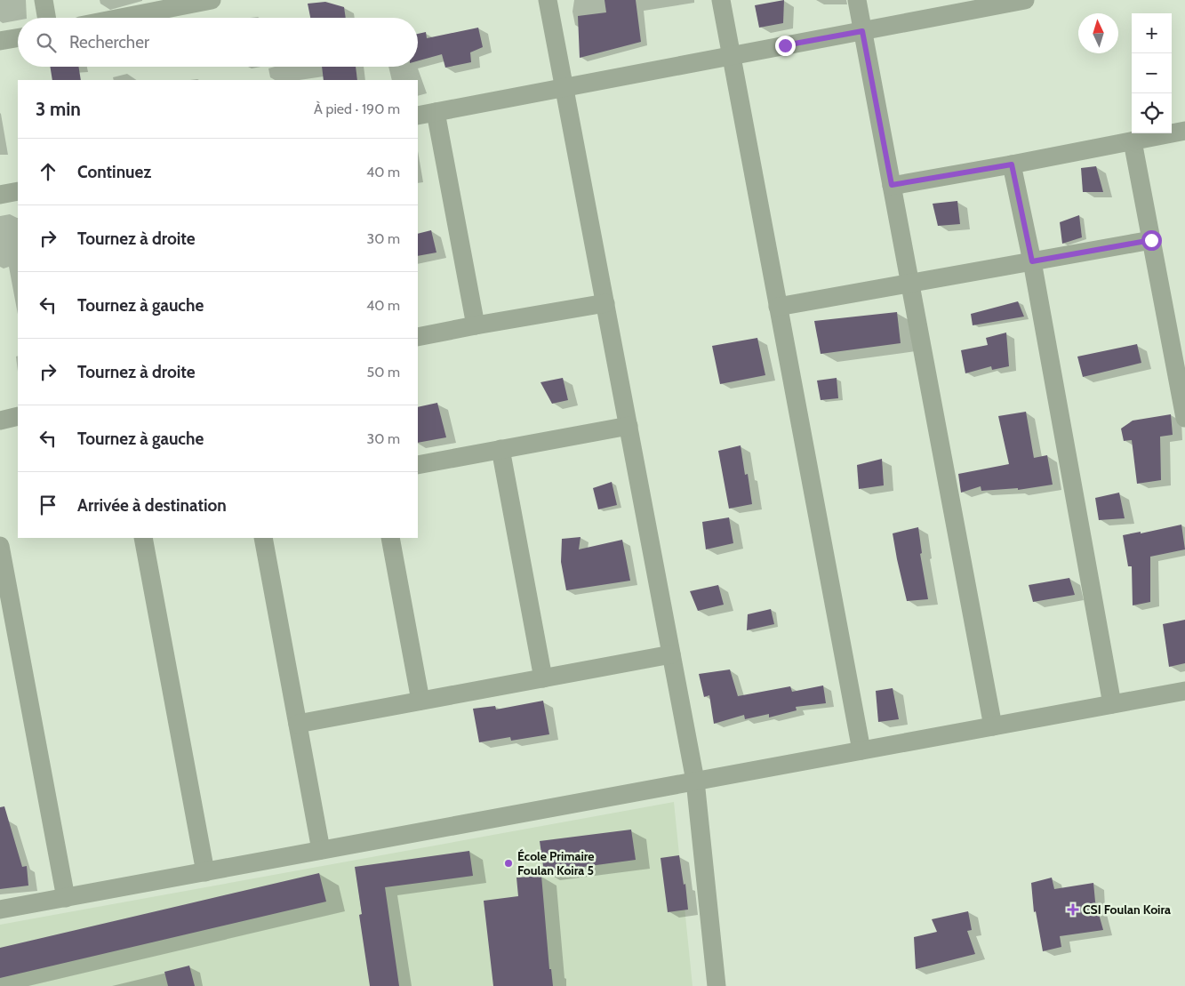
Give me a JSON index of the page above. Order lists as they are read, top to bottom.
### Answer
{
  "places": {
    "other": ["École Primaire Foulan Koira 5"],
    "health": ["CSI Foulan Koira"]
  },
  "north": "top",
  "page": {
    "map_buttons": ["+", "−"],
    "search": "Rechercher",
    "heading": ["3 min", "À pied · 190 m"],
    "list": [
      ["Continuez", "40 m"],
      ["Tournez à droite", "30 m"],
      ["Tournez à gauche", "40 m"],
      ["Tournez à droite", "50 m"],
      ["Tournez à gauche", "30 m"],
      "Arrivée à destination"
    ]
  }
}
